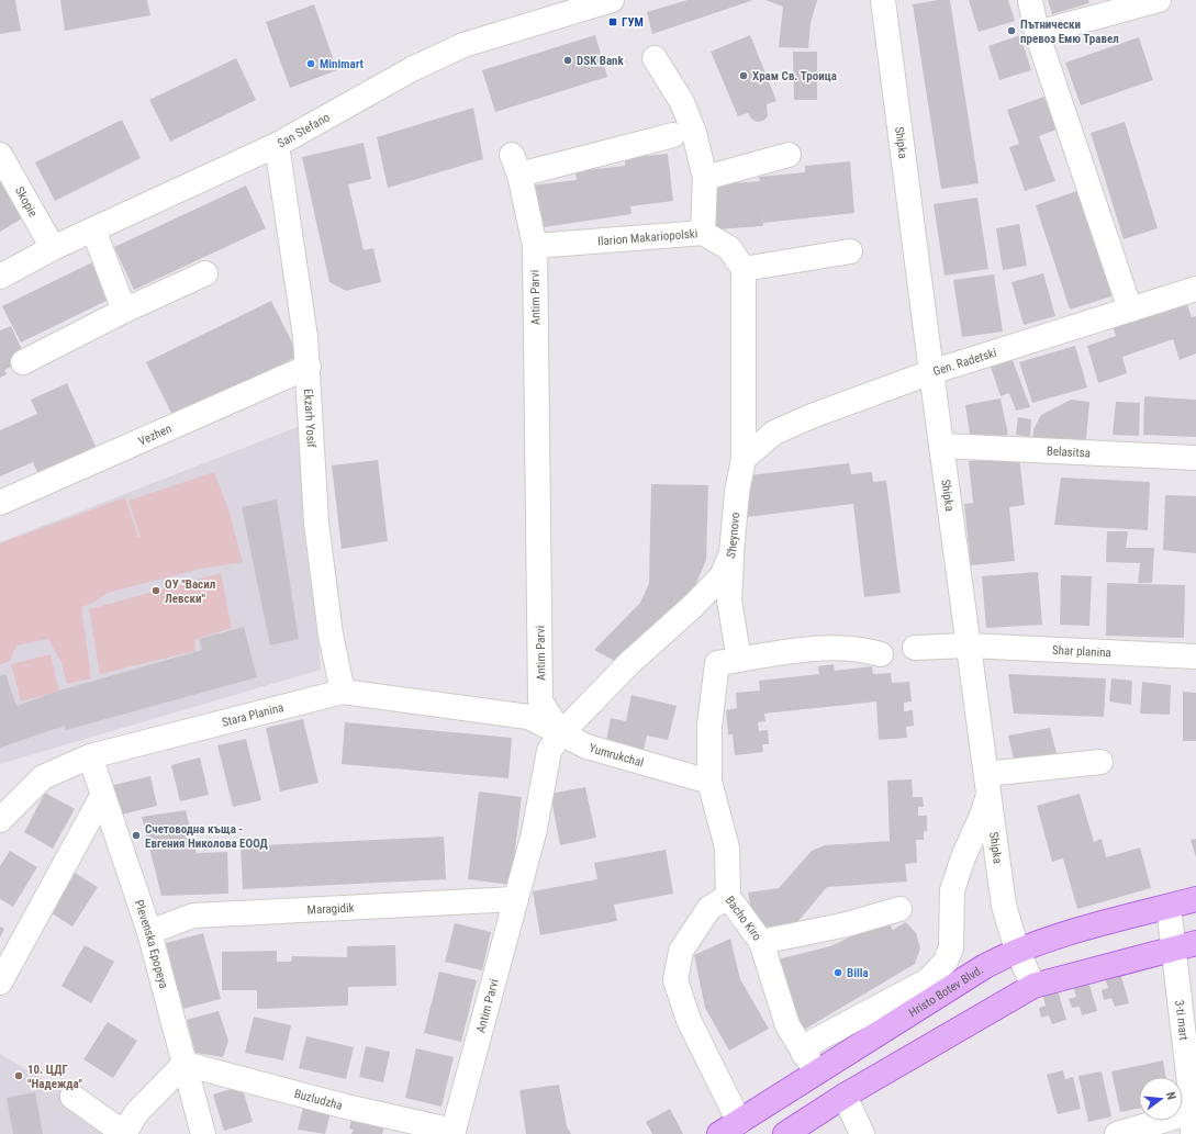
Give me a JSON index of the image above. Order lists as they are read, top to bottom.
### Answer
{
  "streets": {
    "main road": ["Hristo Botev Blvd."],
    "street": [
      "San Stefano",
      "Shipka",
      "Skopie",
      "Ilarion Makariopolski",
      "Antim Parvi",
      "Gen. Radetski",
      "Ekzarh Yosif",
      "Vezhen",
      "Belasitsa",
      "Sheynovo",
      "Shar planina",
      "Stara Planina",
      "Yumrukchal",
      "Maragidik",
      "Bacho Kiro",
      "Plevenska Epopeya",
      "3-ti mart",
      "Buzludzha"
    ]
  },
  "crossings": [
    ["San Stefano", "Skopie"],
    ["San Stefano", "Ekzarh Yosif"],
    ["Shipka", "Gen. Radetski"],
    ["Shipka", "Belasitsa"],
    ["Shipka", "Shar planina"],
    ["Shipka", "Hristo Botev Blvd."],
    ["Ilarion Makariopolski", "Antim Parvi"],
    ["Ilarion Makariopolski", "Sheynovo"],
    ["Antim Parvi", "Sheynovo"],
    ["Antim Parvi", "Yumrukchal"],
    ["Antim Parvi", "Maragidik"],
    ["Antim Parvi", "Buzludzha"],
    ["Gen. Radetski", "Sheynovo"],
    ["Ekzarh Yosif", "Vezhen"],
    ["Ekzarh Yosif", "Stara Planina"],
    ["Sheynovo", "Yumrukchal"],
    ["Stara Planina", "Yumrukchal"],
    ["Stara Planina", "Plevenska Epopeya"],
    ["Yumrukchal", "Bacho Kiro"],
    ["Maragidik", "Plevenska Epopeya"],
    ["Plevenska Epopeya", "Buzludzha"],
    ["Hristo Botev Blvd.", "3-ti mart"]
  ],
  "places": {
    "transit": ["ГУМ"],
    "other": [
      "Пътнически превоз Емю Травел",
      "DSK Bank",
      "Minimart",
      "Храм Св. Троица",
      "ОУ \"Васил Левски\"",
      "Счетоводна къща - Евгения Николова ЕООД",
      "Billa",
      "10. ЦДГ \"Надежда\""
    ]
  },
  "north": "right"
}
